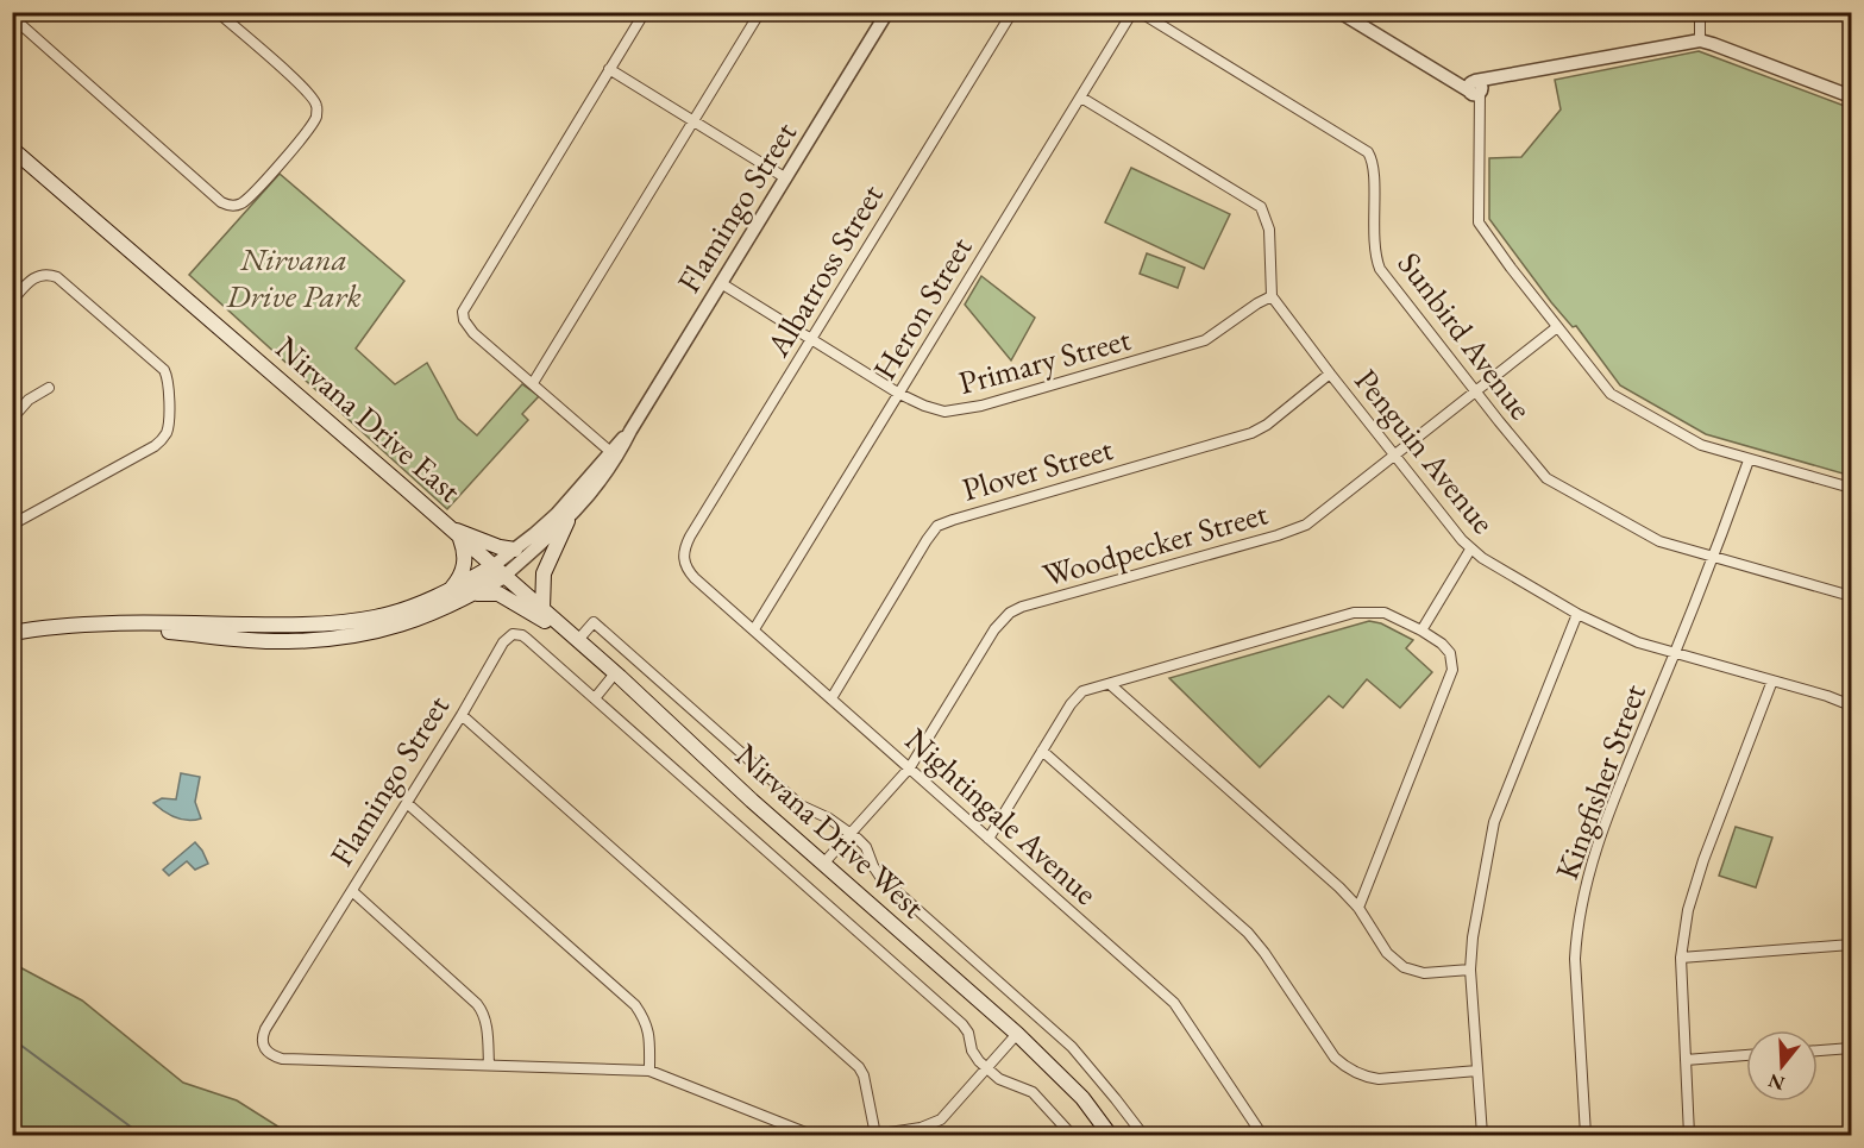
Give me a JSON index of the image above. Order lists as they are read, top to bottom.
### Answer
{
  "streets": {
    "main road": ["Nirvana Drive East", "Nirvana Drive West"],
    "street": [
      "Flamingo Street",
      "Albatross Street",
      "Heron Street",
      "Sunbird Avenue",
      "Primary Street",
      "Penguin Avenue",
      "Plover Street",
      "Woodpecker Street",
      "Kingfisher Street",
      "Nightingale Avenue"
    ]
  },
  "crossings": [
    ["Flamingo Street", "Primary Street"],
    ["Flamingo Street", "Nirvana Drive East"],
    ["Flamingo Street", "Nirvana Drive West"],
    ["Albatross Street", "Primary Street"],
    ["Albatross Street", "Nightingale Avenue"],
    ["Heron Street", "Primary Street"],
    ["Heron Street", "Nightingale Avenue"],
    ["Sunbird Avenue", "Woodpecker Street"],
    ["Sunbird Avenue", "Kingfisher Street"],
    ["Primary Street", "Penguin Avenue"],
    ["Nirvana Drive East", "Nirvana Drive West"],
    ["Penguin Avenue", "Plover Street"],
    ["Penguin Avenue", "Woodpecker Street"],
    ["Penguin Avenue", "Kingfisher Street"],
    ["Plover Street", "Nightingale Avenue"],
    ["Woodpecker Street", "Nightingale Avenue"],
    ["Woodpecker Street", "Nirvana Drive West"]
  ],
  "parks": ["Nirvana Drive Park"],
  "north": "bottom"
}
